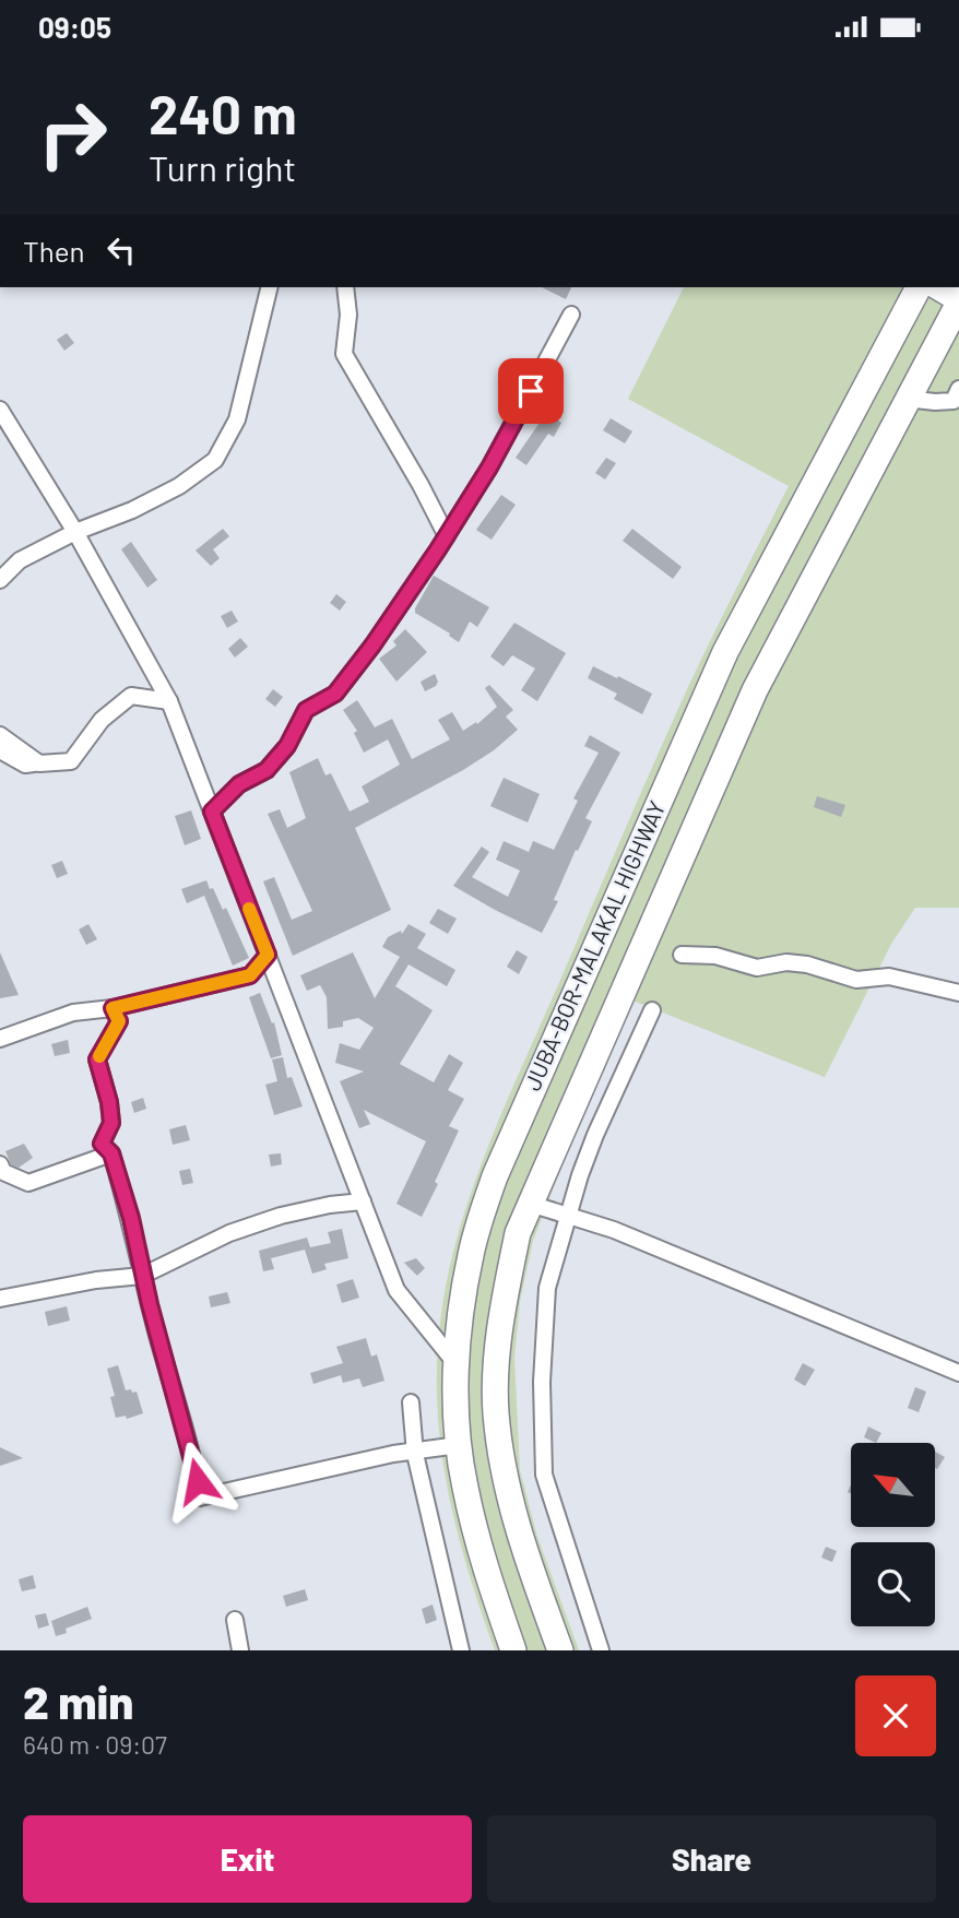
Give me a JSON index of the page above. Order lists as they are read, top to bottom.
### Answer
{
  "streets": {
    "highway": ["JUBA-BOR-MALAKAL HIGHWAY"]
  },
  "north": "top left",
  "page": {
    "status": "09:05",
    "turn": ["240 m", "Turn right"],
    "then": "Then",
    "heading": ["2 min", "640 m · 09:07"],
    "buttons": ["Exit", "Share"]
  }
}
